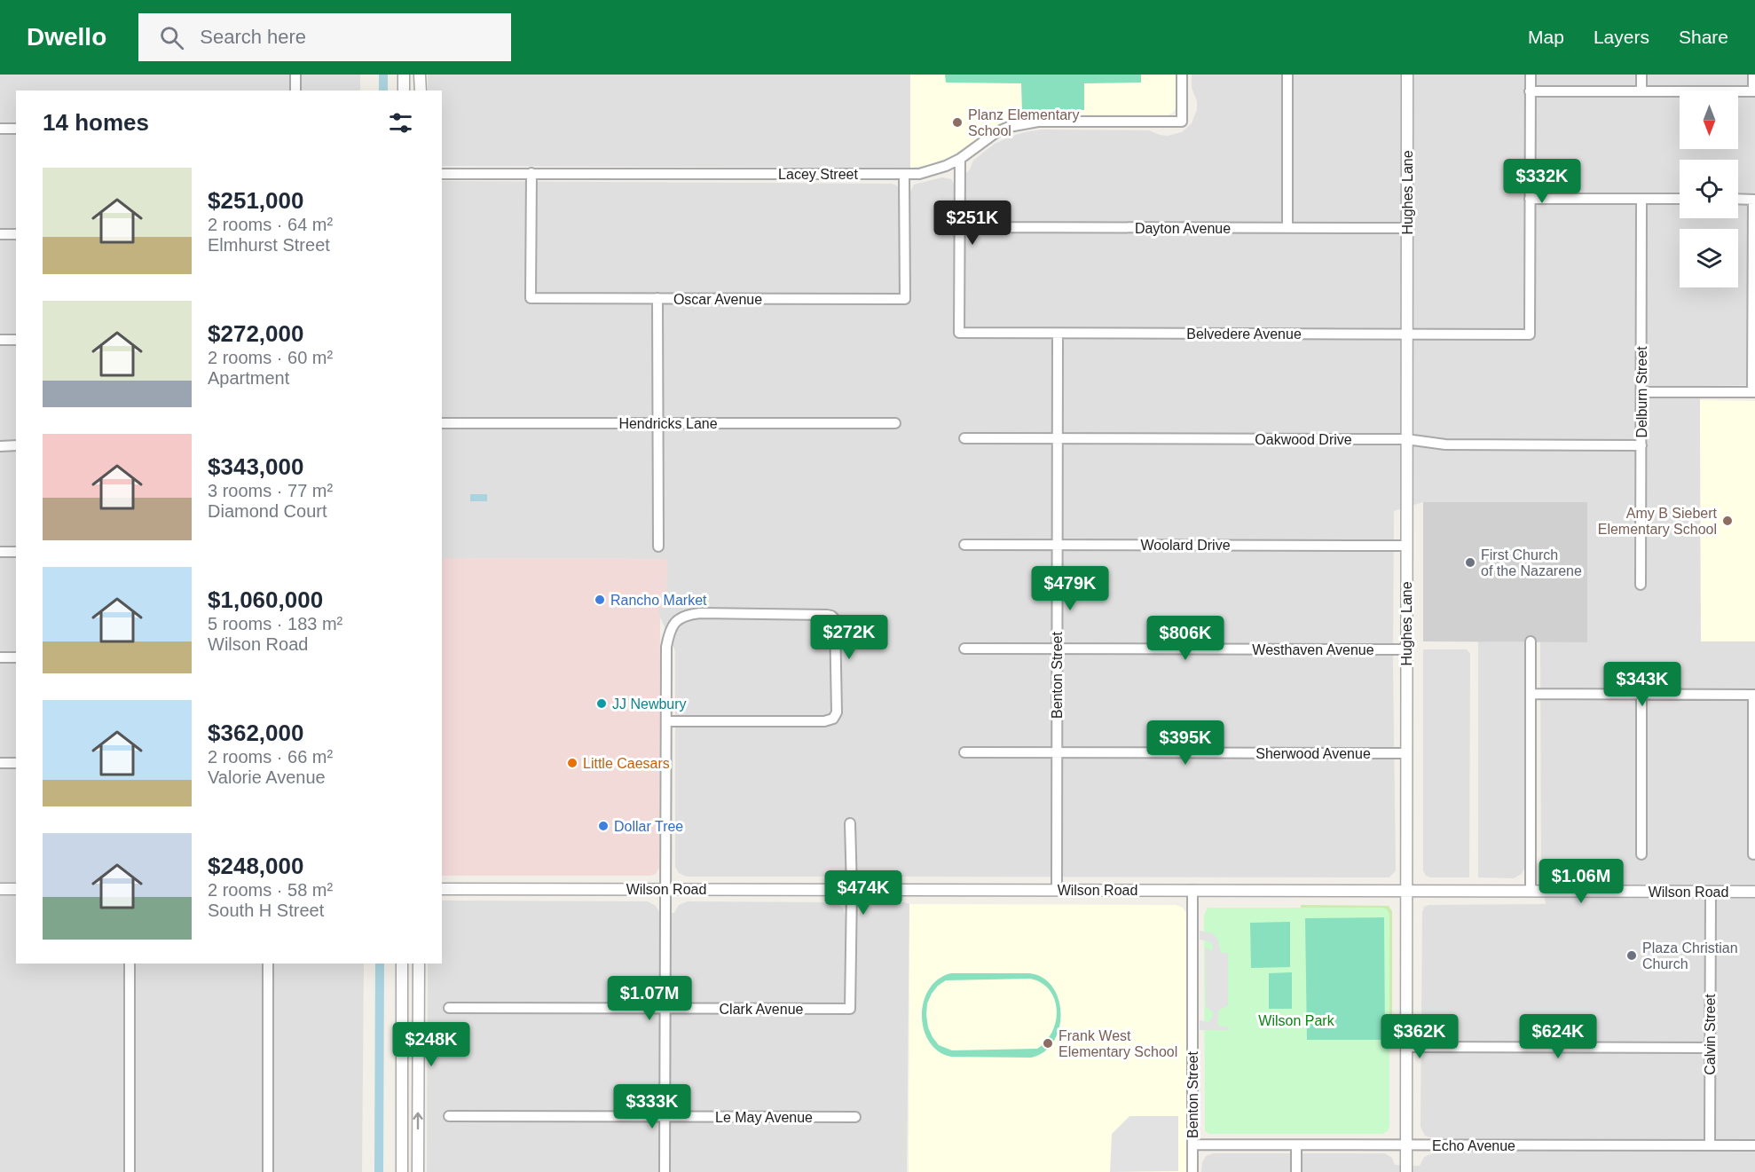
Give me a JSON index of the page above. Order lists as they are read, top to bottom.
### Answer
{
  "streets": {
    "street": [
      "Lacey Street",
      "Hughes Lane",
      "Dayton Avenue",
      "Oscar Avenue",
      "Belvedere Avenue",
      "Delburn Street",
      "Hendricks Lane",
      "Oakwood Drive",
      "Woolard Drive",
      "Westhaven Avenue",
      "Benton Street",
      "Sherwood Avenue",
      "Wilson Road",
      "Clark Avenue",
      "Calvin Street",
      "Le May Avenue",
      "Echo Avenue"
    ]
  },
  "crossings": [
    ["Lacey Street", "Oscar Avenue"],
    ["Hughes Lane", "Dayton Avenue"],
    ["Hughes Lane", "Belvedere Avenue"],
    ["Hughes Lane", "Oakwood Drive"],
    ["Hughes Lane", "Woolard Drive"],
    ["Hughes Lane", "Westhaven Avenue"],
    ["Hughes Lane", "Sherwood Avenue"],
    ["Hughes Lane", "Wilson Road"],
    ["Hughes Lane", "Echo Avenue"],
    ["Dayton Avenue", "Belvedere Avenue"],
    ["Belvedere Avenue", "Benton Street"],
    ["Delburn Street", "Oakwood Drive"],
    ["Oakwood Drive", "Benton Street"],
    ["Woolard Drive", "Benton Street"],
    ["Westhaven Avenue", "Benton Street"],
    ["Benton Street", "Sherwood Avenue"],
    ["Benton Street", "Wilson Road"],
    ["Benton Street", "Echo Avenue"],
    ["Wilson Road", "Clark Avenue"],
    ["Wilson Road", "Calvin Street"],
    ["Calvin Street", "Echo Avenue"]
  ],
  "parks": ["Wilson Park"],
  "places": [
    "Planz Elementary School",
    "Amy B Siebert Elementary School",
    "First Church of the Nazarene",
    "Rancho Market",
    "JJ Newbury",
    "Little Caesars",
    "Dollar Tree",
    "Plaza Christian Church",
    "Frank West Elementary School"
  ],
  "north": "bottom",
  "page": {
    "header": "Dwello",
    "search": "Search here",
    "nav": ["Map", "Layers", "Share"],
    "heading": "14 homes",
    "list": [
      {
        "name": "$251,000",
        "note": "2 rooms · 64 m² · Elmhurst Street"
      },
      {
        "name": "$272,000",
        "note": "2 rooms · 60 m² · Apartment"
      },
      {
        "name": "$343,000",
        "note": "3 rooms · 77 m² · Diamond Court"
      },
      {
        "name": "$1,060,000",
        "note": "5 rooms · 183 m² · Wilson Road"
      },
      {
        "name": "$362,000",
        "note": "2 rooms · 66 m² · Valorie Avenue"
      },
      {
        "name": "$248,000",
        "note": "2 rooms · 58 m² · South H Street"
      }
    ],
    "price": [
      "$332K",
      "$251K",
      "$479K",
      "$272K",
      "$806K",
      "$343K",
      "$395K",
      "$1.06M",
      "$474K",
      "$1.07M",
      "$362K",
      "$624K",
      "$248K",
      "$333K"
    ]
  }
}
